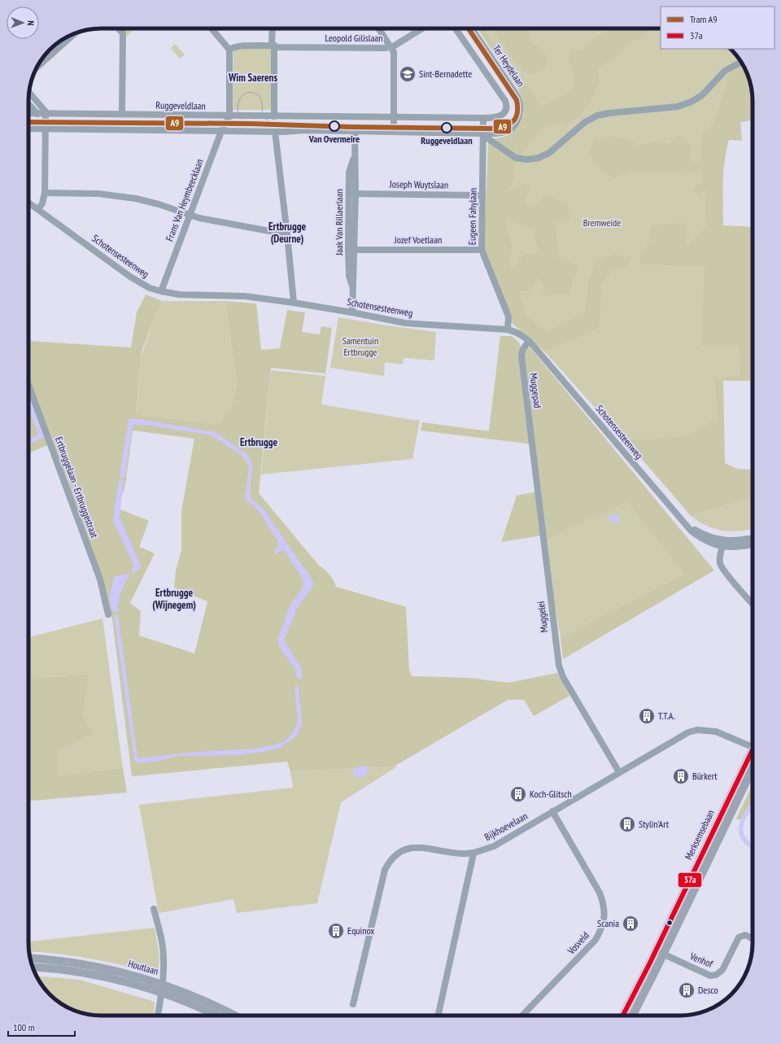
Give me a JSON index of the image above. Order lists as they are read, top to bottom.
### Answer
{
  "streets": {
    "main road": ["Merksemsebaan", "Houtlaan"],
    "street": [
      "Leopold Gilislaan",
      "Ter Heydelaan",
      "Ruggeveldlaan",
      "Joseph Wuytslaan",
      "Frans Van Heymbeecklaan",
      "Eugeen Fahylaan",
      "Jaak Van Rillaerlaan",
      "Jozef Voetlaan",
      "Schotensesteenweg",
      "Muggepad",
      "Ertbruggelaan - Ertbruggestraat",
      "Muggelei",
      "Bijkhoevelaan",
      "Vosveld",
      "Venhof"
    ]
  },
  "crossings": [
    ["Ter Heydelaan", "Eugeen Fahylaan"],
    ["Ruggeveldlaan", "Frans Van Heymbeecklaan"],
    ["Ruggeveldlaan", "Eugeen Fahylaan"],
    ["Joseph Wuytslaan", "Eugeen Fahylaan"],
    ["Joseph Wuytslaan", "Jaak Van Rillaerlaan"],
    ["Frans Van Heymbeecklaan", "Schotensesteenweg"],
    ["Eugeen Fahylaan", "Jozef Voetlaan"],
    ["Eugeen Fahylaan", "Schotensesteenweg"],
    ["Jaak Van Rillaerlaan", "Jozef Voetlaan"],
    ["Jaak Van Rillaerlaan", "Schotensesteenweg"],
    ["Schotensesteenweg", "Muggepad"],
    ["Muggepad", "Muggelei"],
    ["Muggelei", "Bijkhoevelaan"],
    ["Bijkhoevelaan", "Vosveld"],
    ["Merksemsebaan", "Venhof"]
  ],
  "districts": [
    "Wim Saerens",
    "Ertbrugge (Deurne)",
    "Ertbrugge",
    "Ertbrugge (Wijnegem)"
  ],
  "parks": ["Bremweide", "Samentuin Ertbrugge"],
  "places": {
    "school or university": ["Sint-Bernadette"],
    "other": ["Van Overmeire", "Ruggeveldlaan"],
    "building": [
      "T.T.A.",
      "Bürkert",
      "Koch-Glitsch",
      "Stylin'Art",
      "Scania",
      "Equinox",
      "Desco"
    ]
  },
  "lines": ["tram line A9", "transit line 37a"],
  "legend": ["Tram A9", "37a"],
  "scale_bar": "100 m",
  "north": "right"
}
